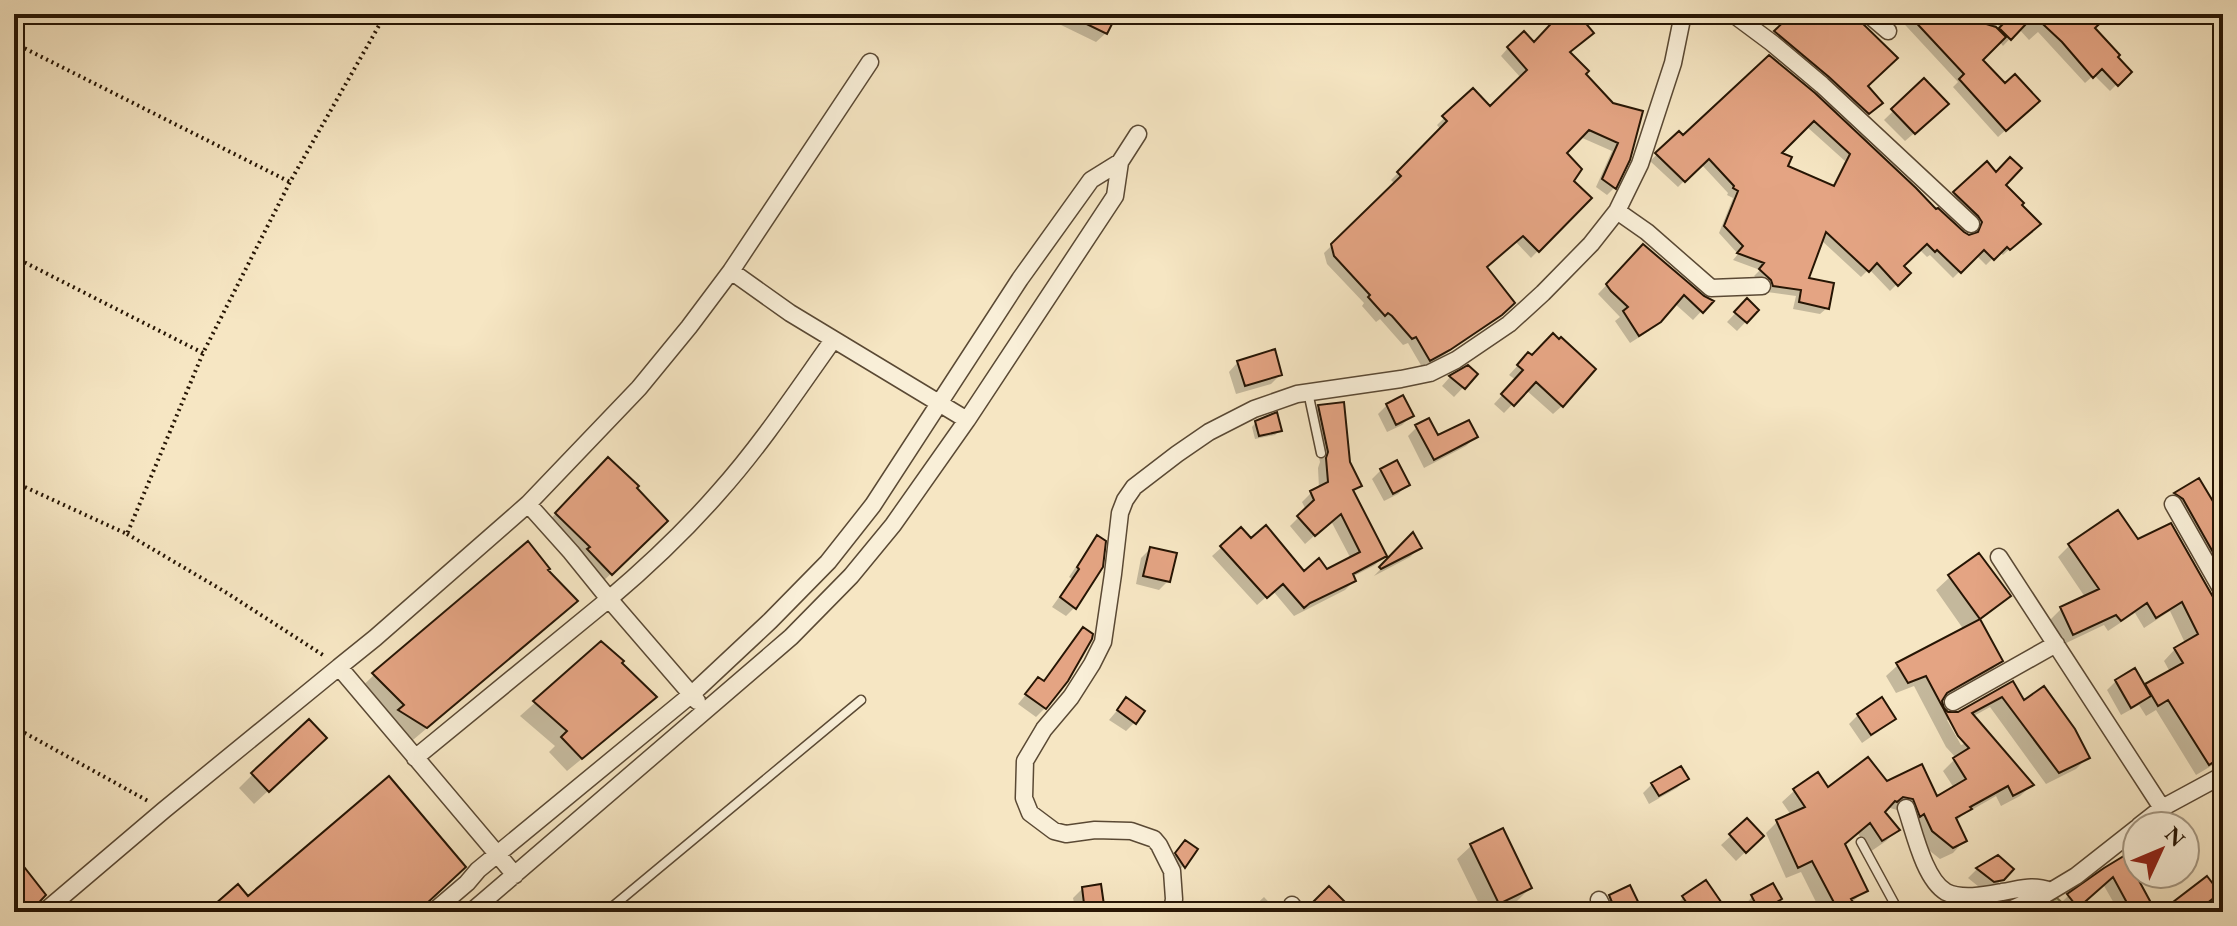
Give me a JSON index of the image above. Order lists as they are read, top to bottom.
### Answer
{
  "north": "top right"
}
